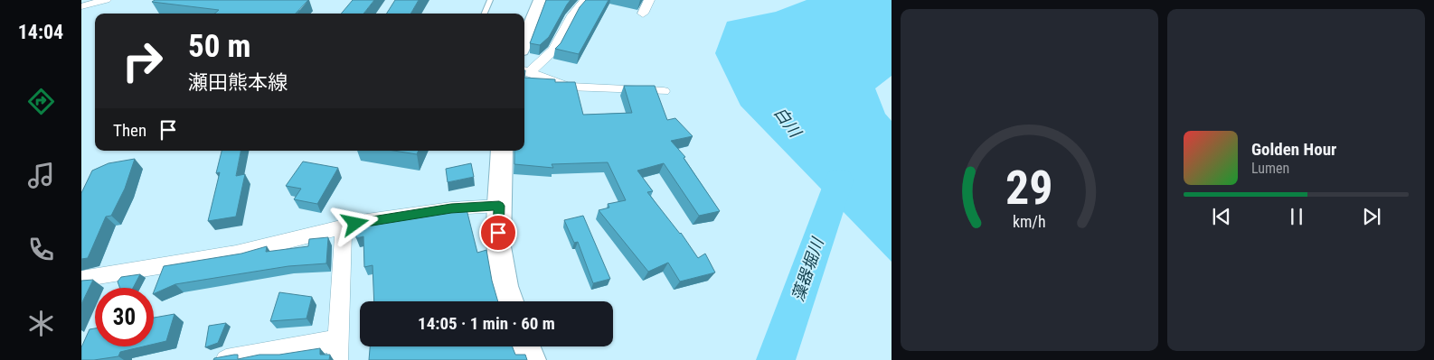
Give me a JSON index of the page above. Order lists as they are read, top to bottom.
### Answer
{
  "water": ["白川", "藻器堀川"],
  "page": {
    "tabs": "14:04",
    "turn": ["50 m", "瀬田熊本線"],
    "then": "Then",
    "song": ["Golden Hour", "Lumen"],
    "limit": "30",
    "trip": "14:05 · 1 min · 60 m",
    "gauge": ["29", "km/h"]
  }
}
